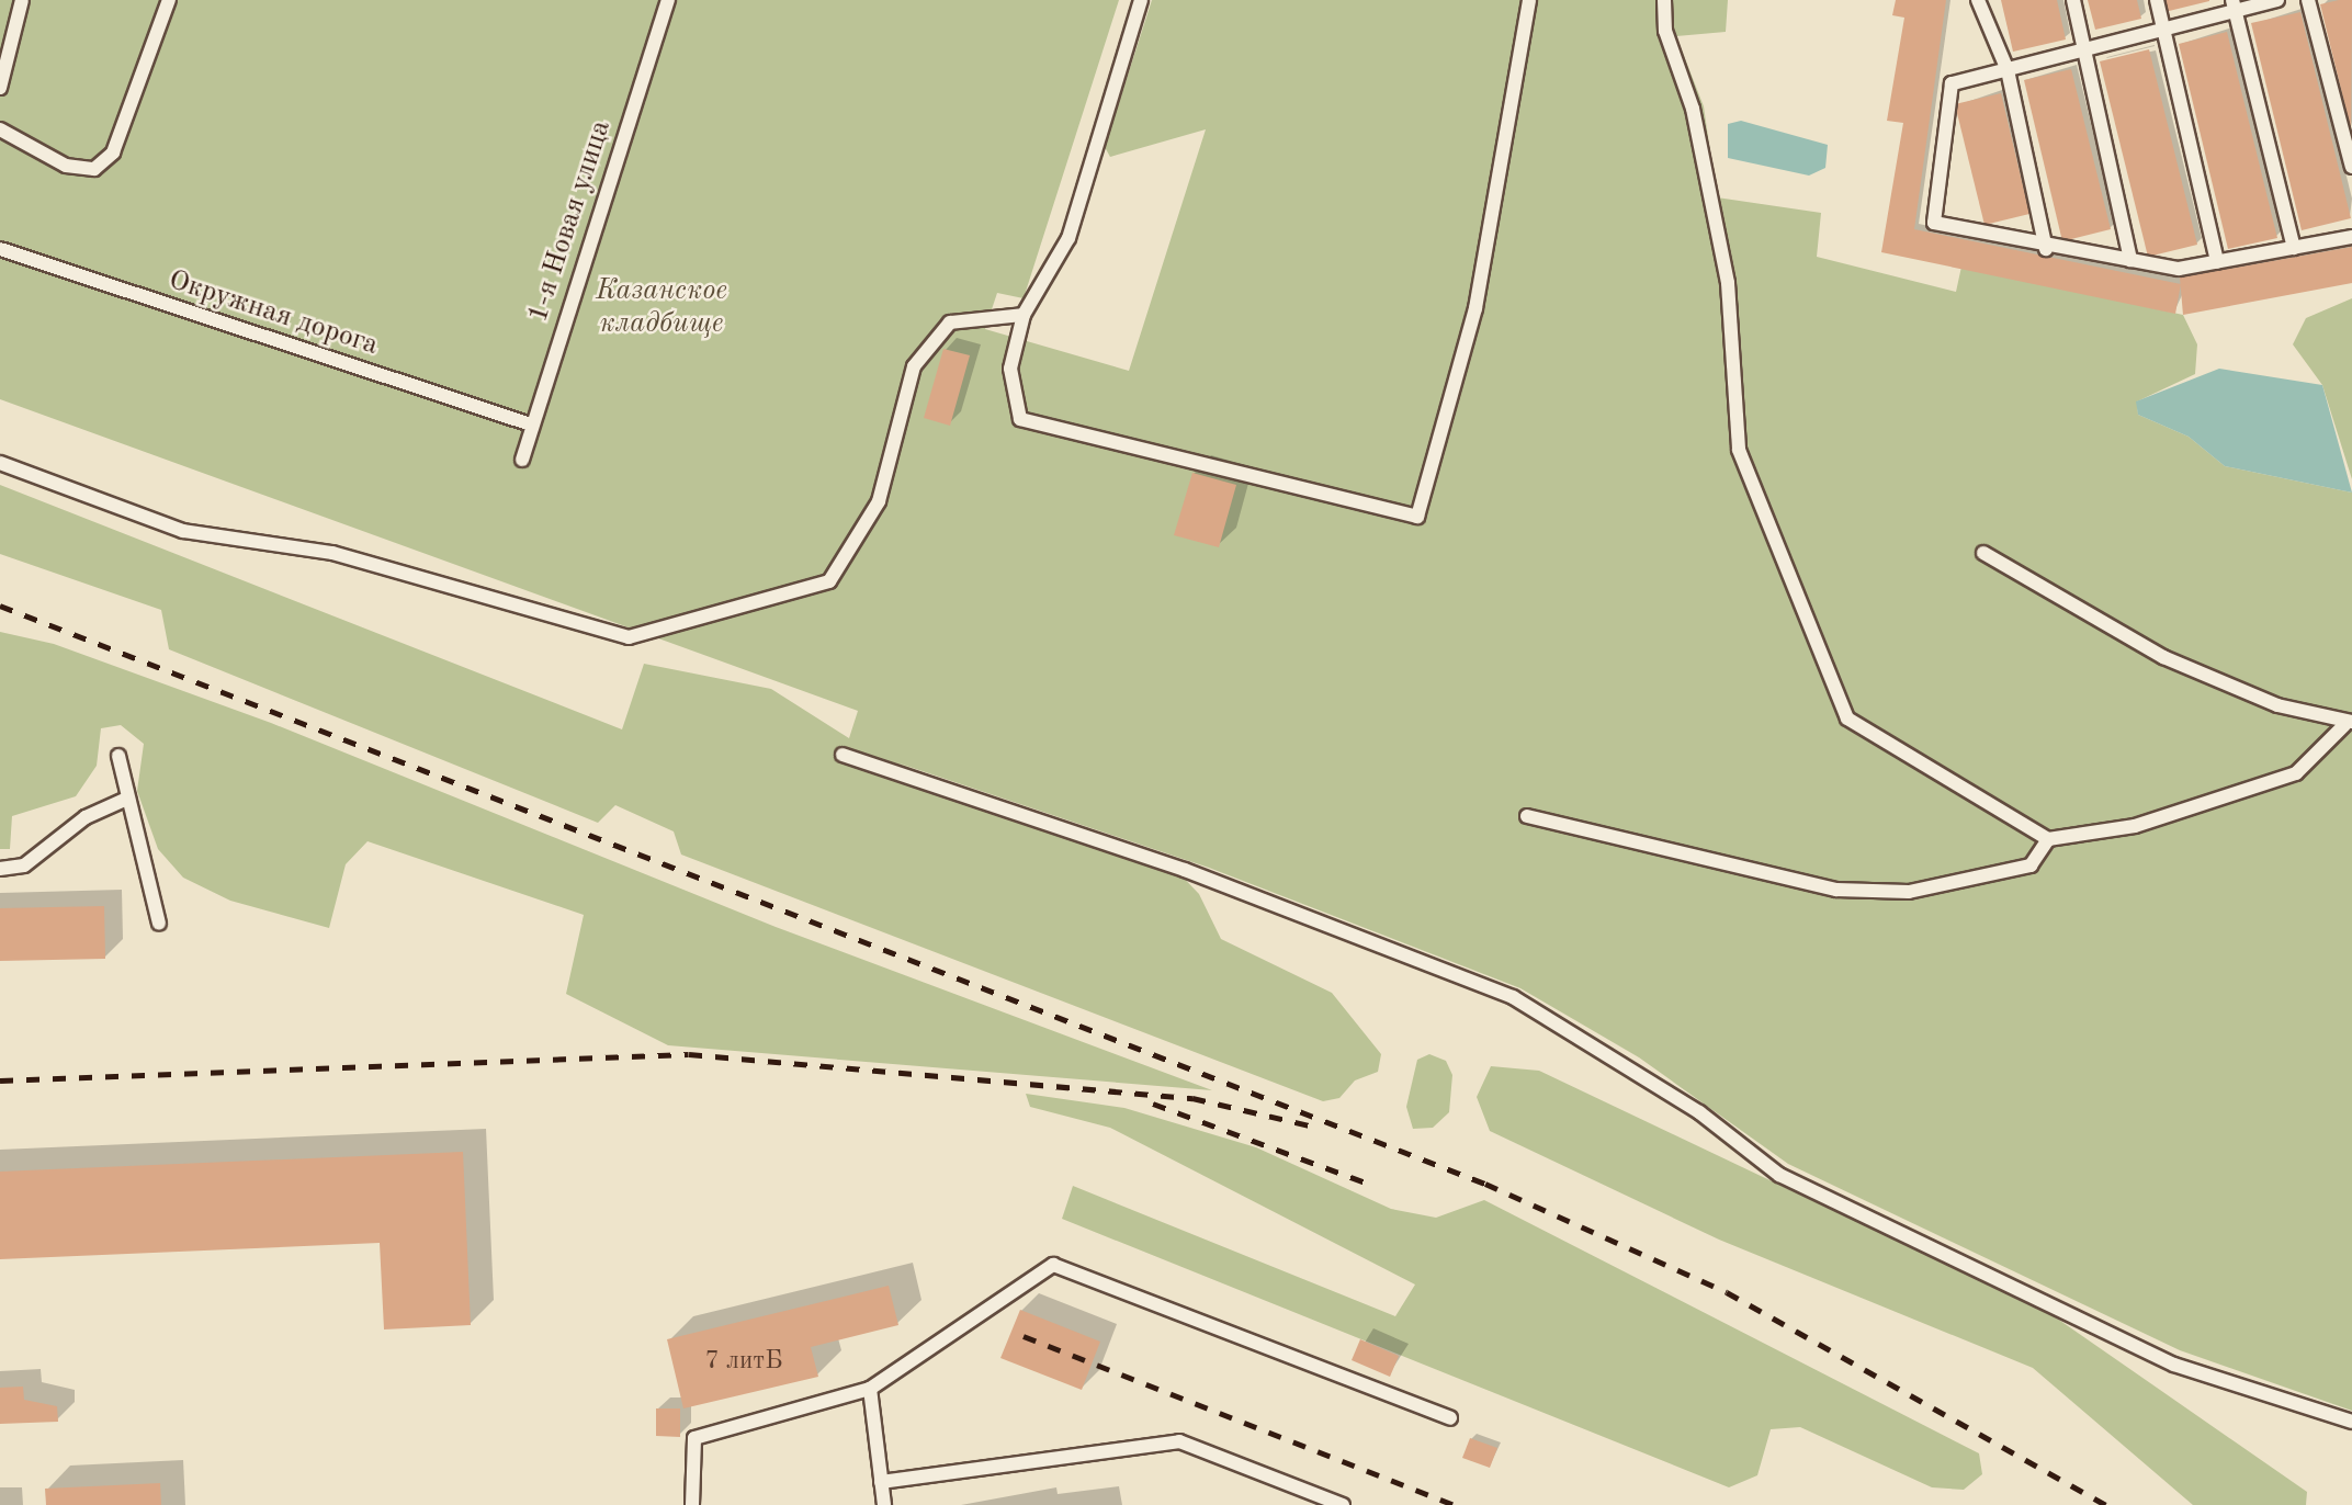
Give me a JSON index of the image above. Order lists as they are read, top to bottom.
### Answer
{
  "streets": {
    "lane": ["1-я Новая улица", "Окружная дорога"]
  },
  "crossings": [
    ["1-я Новая улица", "Окружная дорога"]
  ],
  "parks": ["Казанское кладбище"],
  "house_numbers": ["7 литБ"]
}
